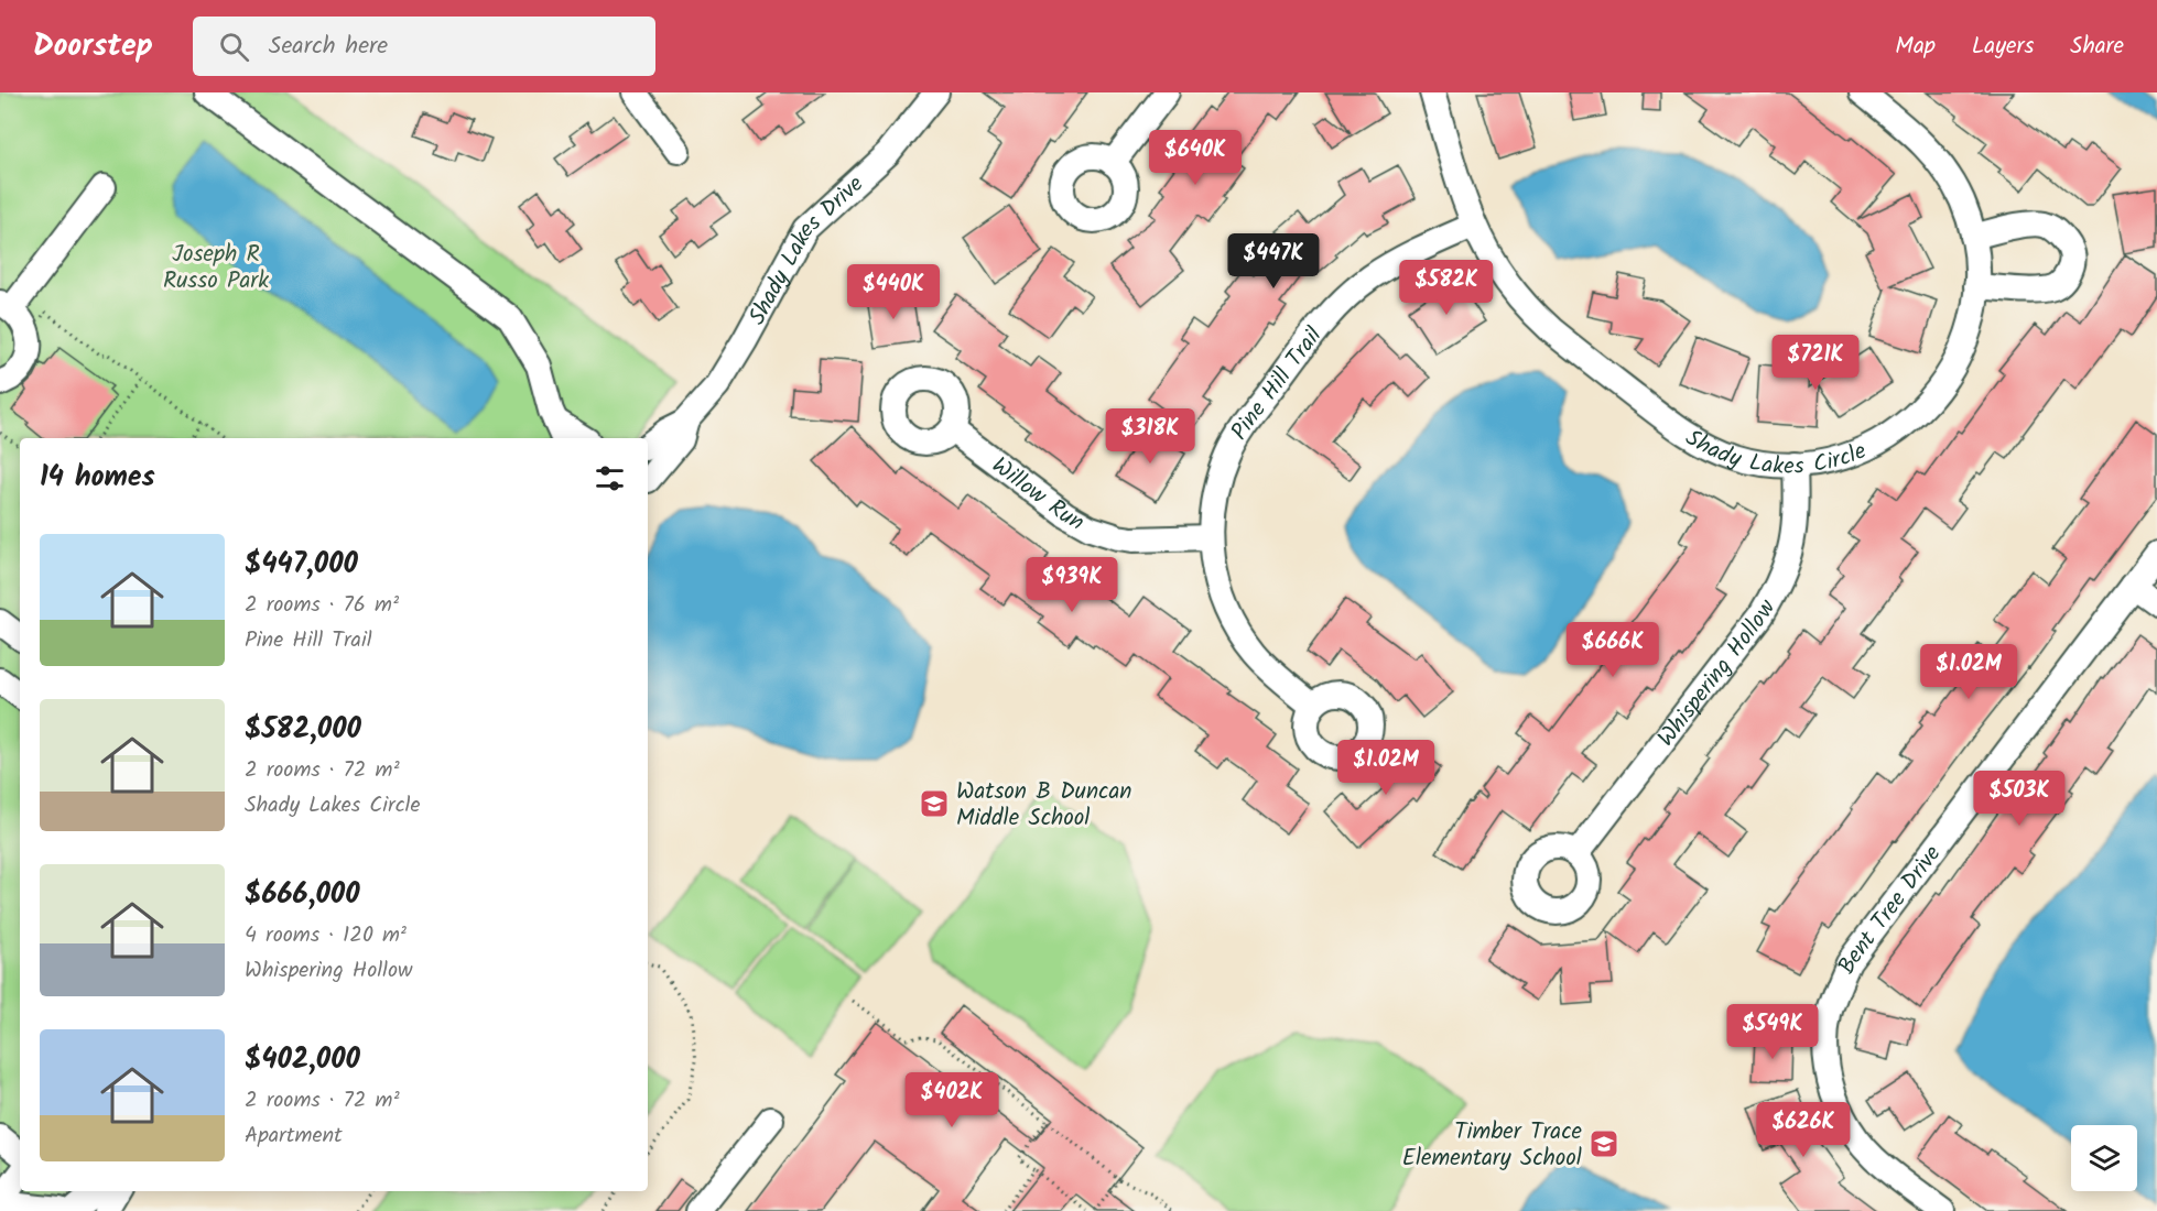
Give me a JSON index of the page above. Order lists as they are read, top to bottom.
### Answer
{
  "streets": {
    "street": [
      "Shady Lakes Drive",
      "Pine Hill Trail",
      "Shady Lakes Circle",
      "Willow Run",
      "Whispering Hollow",
      "Bent Tree Drive"
    ]
  },
  "crossings": [
    ["Pine Hill Trail", "Shady Lakes Circle"],
    ["Pine Hill Trail", "Willow Run"],
    ["Shady Lakes Circle", "Whispering Hollow"]
  ],
  "parks": ["Joseph R Russo Park"],
  "places": {
    "school or university": ["Watson B Duncan Middle School", "Timber Trace Elementary School"]
  },
  "page": {
    "header": "Doorstep",
    "search": "Search here",
    "nav": ["Map", "Layers", "Share"],
    "price": [
      "$640K",
      "$447K",
      "$582K",
      "$440K",
      "$721K",
      "$318K",
      "$939K",
      "$666K",
      "$1.02M",
      "$1.02M",
      "$503K",
      "$549K",
      "$402K",
      "$626K"
    ],
    "heading": "14 homes",
    "list": [
      {
        "name": "$447,000",
        "note": "2 rooms · 76 m² · Pine Hill Trail"
      },
      {
        "name": "$582,000",
        "note": "2 rooms · 72 m² · Shady Lakes Circle"
      },
      {
        "name": "$666,000",
        "note": "4 rooms · 120 m² · Whispering Hollow"
      },
      {
        "name": "$402,000",
        "note": "2 rooms · 72 m² · Apartment"
      }
    ]
  }
}
